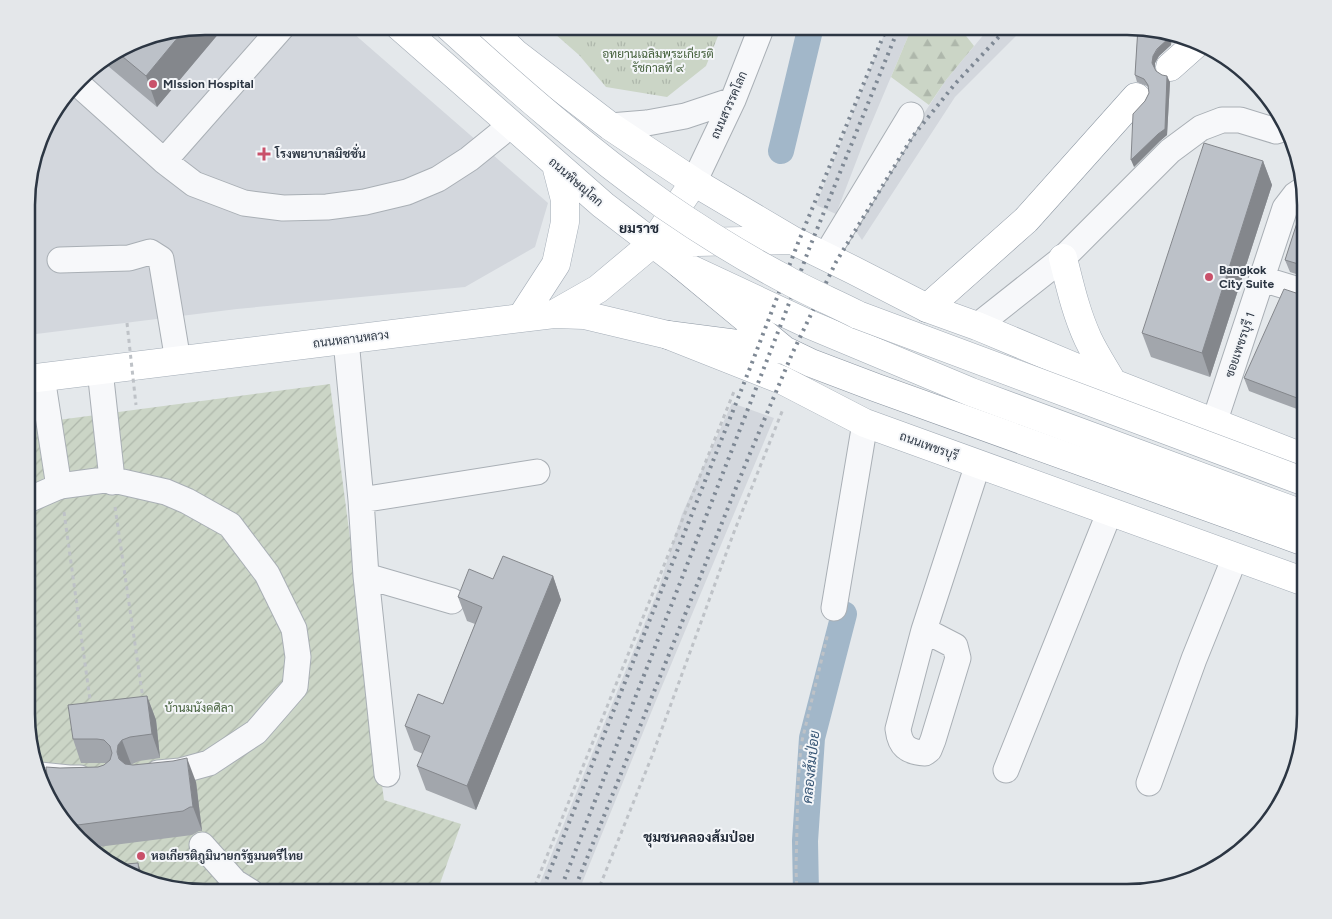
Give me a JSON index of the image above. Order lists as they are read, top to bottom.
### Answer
{
  "streets": {
    "main road": ["ถนนพิษณุโลก", "ถนนหลานหลวง", "ถนนเพชรบุรี"],
    "street": ["ถนนสวรรคโลก", "ซอยเพชรบุรี 1"]
  },
  "crossings": [
    ["ถนนสวรรคโลก", "ถนนหลานหลวง"],
    ["ถนนพิษณุโลก", "ถนนหลานหลวง"],
    ["ถนนหลานหลวง", "ถนนเพชรบุรี"]
  ],
  "districts": ["ยมราช", "ชุมชนคลองส้มป่อย"],
  "water": ["คลองส้มป่อย"],
  "parks": ["อุทยานเฉลิมพระเกียรติ รัชกาลที่ ๙", "บ้านมนังคศิลา"],
  "places": {
    "other": ["MIssion Hospital", "Bangkok City Suite", "หอเกียรติภูมินายกรัฐมนตรีไทย"],
    "health": ["โรงพยาบาลมิชชั่น"]
  }
}
